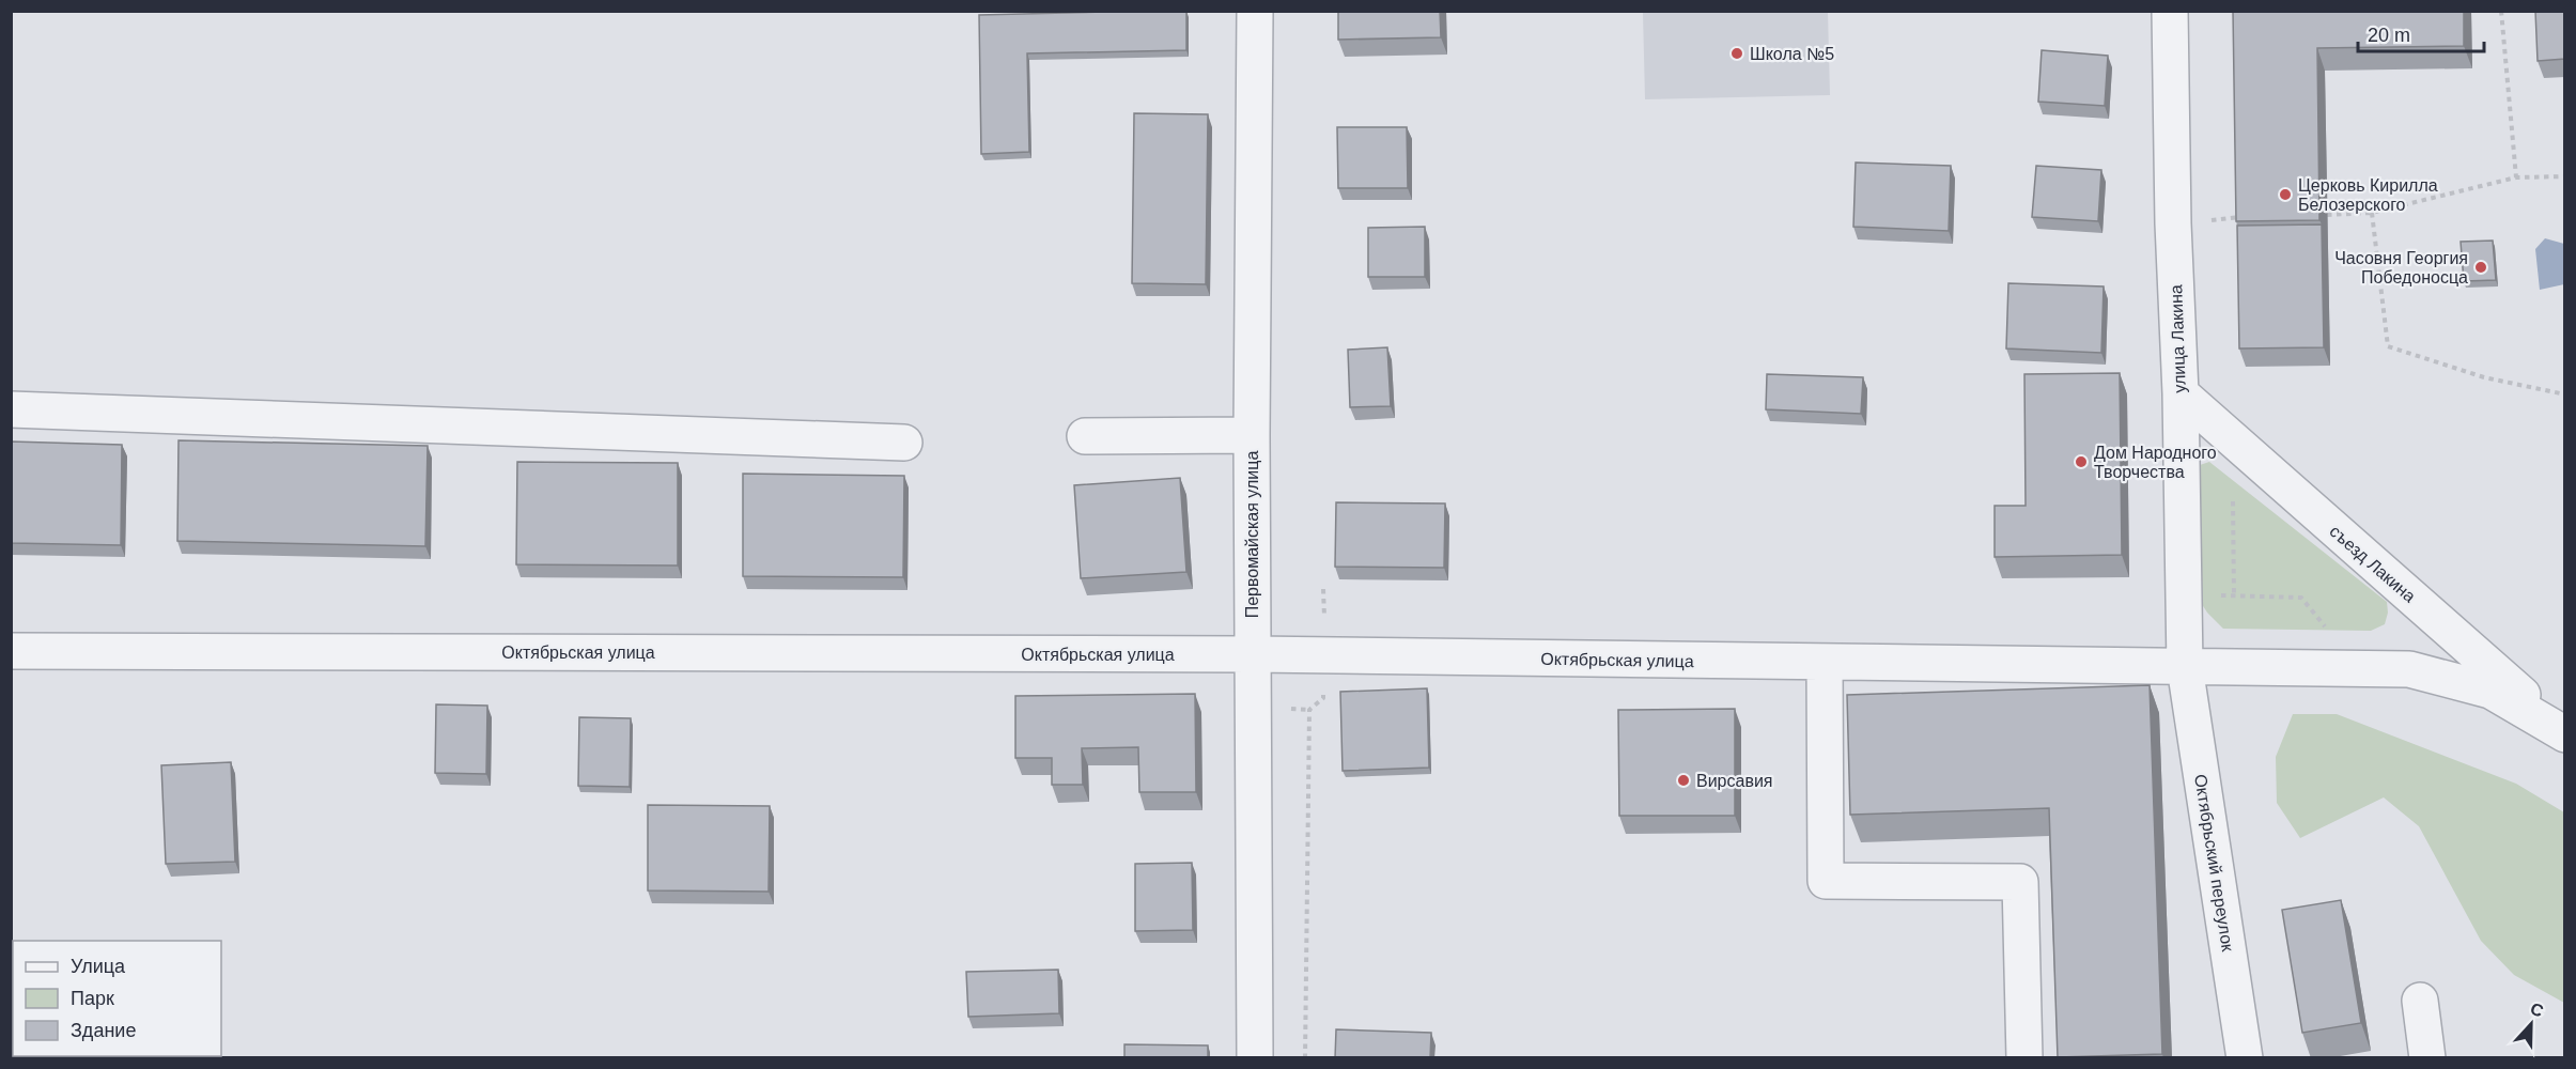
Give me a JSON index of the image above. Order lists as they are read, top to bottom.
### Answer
{
  "streets": {
    "street": [
      "улица Лакина",
      "Первомайская улица",
      "съезд Лакина",
      "Октябрьская улица",
      "Октябрьский переулок"
    ]
  },
  "crossings": [
    ["улица Лакина", "съезд Лакина"],
    ["улица Лакина", "Октябрьская улица"],
    ["улица Лакина", "Октябрьский переулок"],
    ["Первомайская улица", "Октябрьская улица"],
    ["съезд Лакина", "Октябрьская улица"],
    ["съезд Лакина", "Октябрьский переулок"],
    ["Октябрьская улица", "Октябрьский переулок"]
  ],
  "places": [
    "Школа №5",
    "Церковь Кирилла Белозерского",
    "Часовня Георгия Победоносца",
    "Дом Народного Творчества",
    "Вирсавия"
  ],
  "legend": ["Улица", "Парк", "Здание"],
  "scale_bar": "20 m",
  "north": "top"
}
